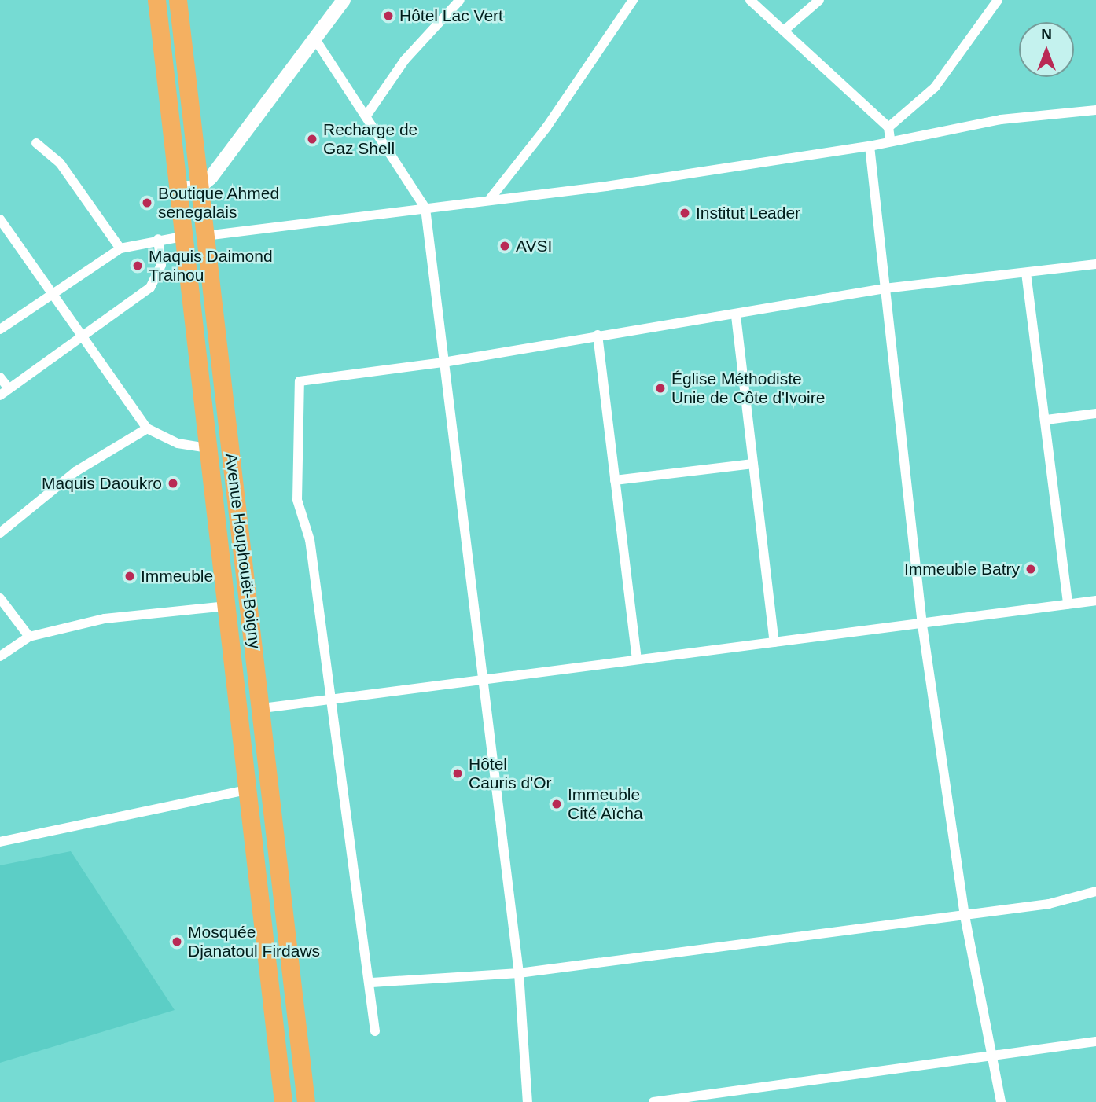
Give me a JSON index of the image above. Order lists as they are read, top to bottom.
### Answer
{
  "streets": {
    "highway": ["Avenue Houphouët-Boigny"]
  },
  "places": [
    "Hôtel Lac Vert",
    "Recharge de Gaz Shell",
    "Boutique Ahmed senegalais",
    "Institut Leader",
    "AVSI",
    "Maquis Daimond Trainou",
    "Église Méthodiste Unie de Côte d'Ivoire",
    "Maquis Daoukro",
    "Immeuble Batry",
    "Immeuble",
    "Hôtel Cauris d'Or",
    "Immeuble Cité Aïcha",
    "Mosquée Djanatoul Firdaws"
  ],
  "north": "top"
}
